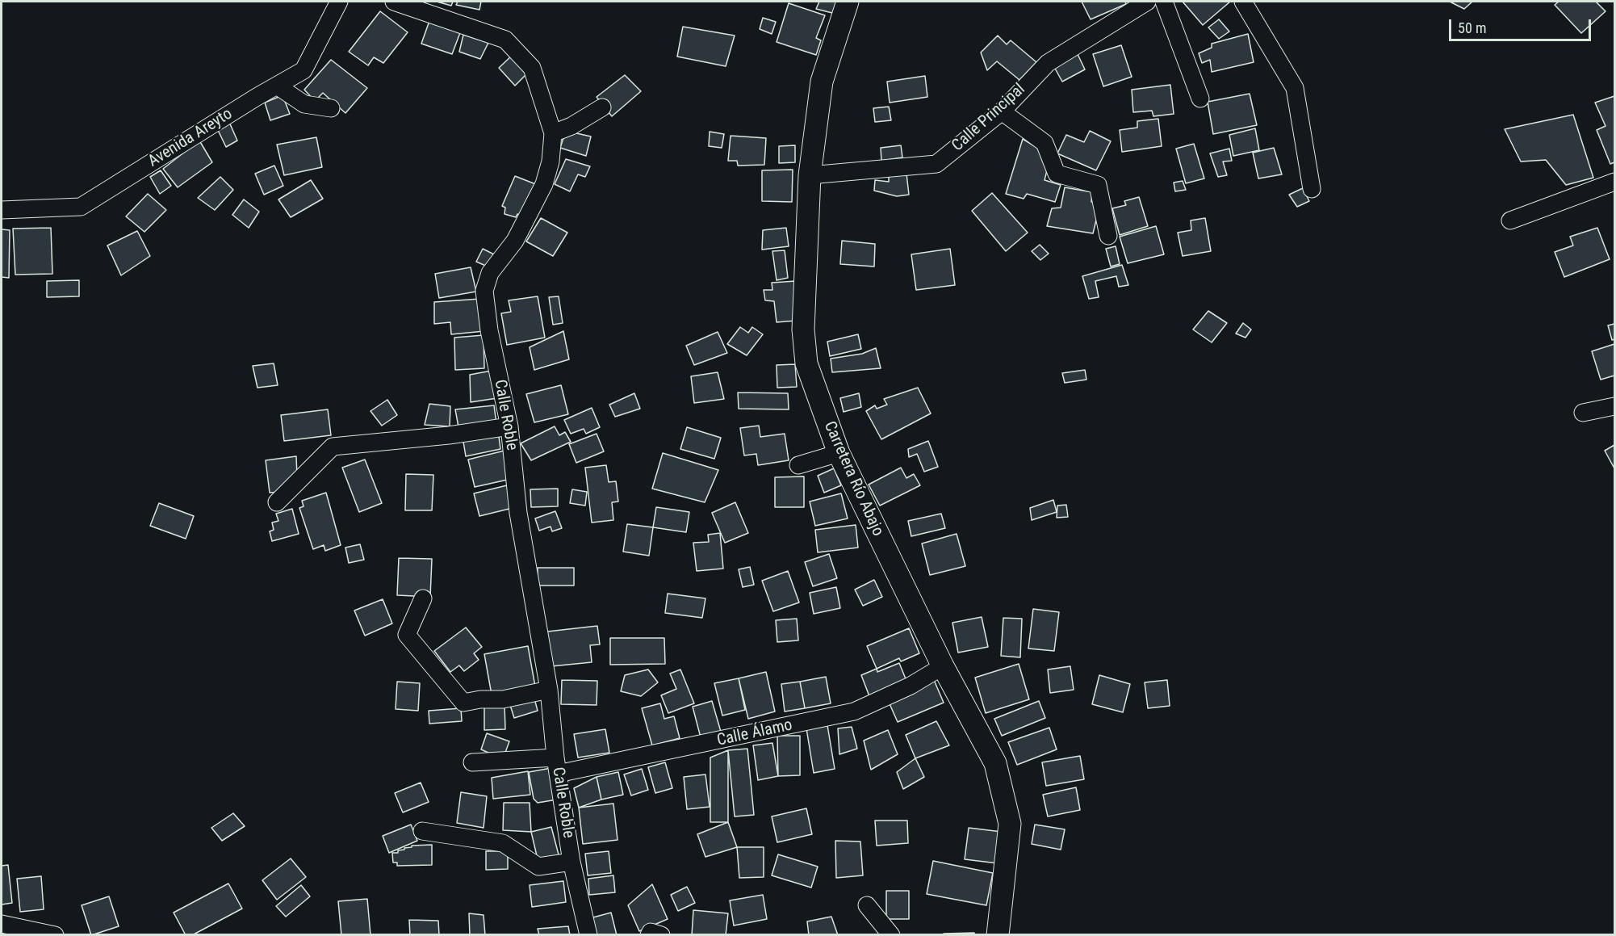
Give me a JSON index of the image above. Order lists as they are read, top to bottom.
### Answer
{
  "streets": {
    "street": [
      "Calle Principal",
      "Avenida Areyto",
      "Calle Roble",
      "Carretera Río Abajo",
      "Calle Álamo"
    ]
  },
  "crossings": [
    ["Calle Principal", "Carretera Río Abajo"],
    ["Calle Roble", "Calle Álamo"],
    ["Carretera Río Abajo", "Calle Álamo"]
  ],
  "scale_bar": "50 m"
}
